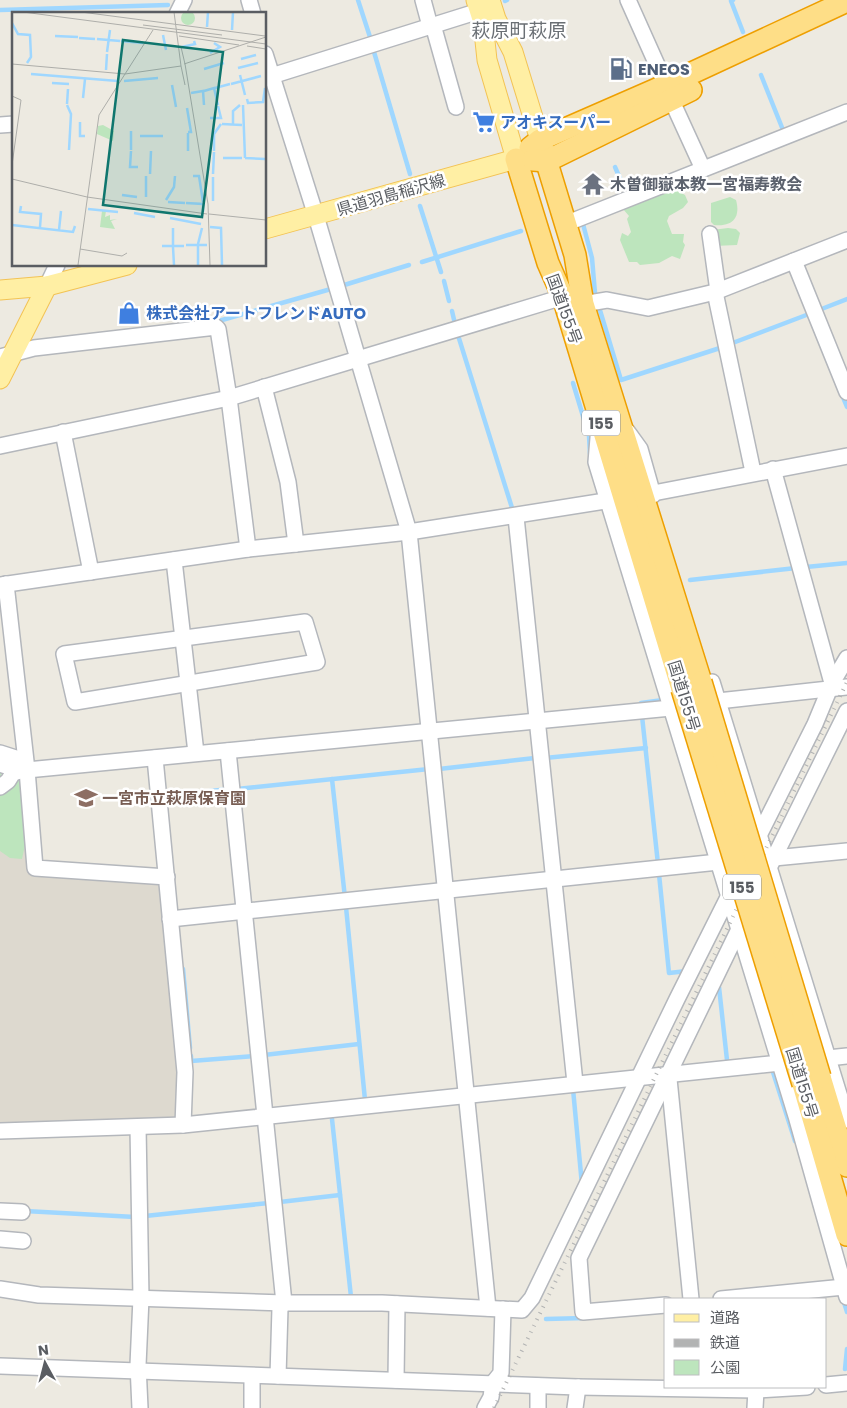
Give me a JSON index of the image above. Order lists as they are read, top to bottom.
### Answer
{
  "streets": {
    "highway": ["国道155号", "155"],
    "main road": ["県道羽島稲沢線"]
  },
  "crossings": [
    ["県道羽島稲沢線", "国道155号"]
  ],
  "districts": ["萩原町萩原"],
  "places": {
    "fuel station": ["ENEOS"],
    "supermarket": ["アオキスーパー"],
    "temple": ["木曽御嶽本教一宮福寿教会"],
    "shop": ["株式会社アートフレンドAUTO"],
    "school or university": ["一宮市立萩原保育園"]
  },
  "legend": ["道路", "鉄道", "公園"],
  "north": "top"
}
